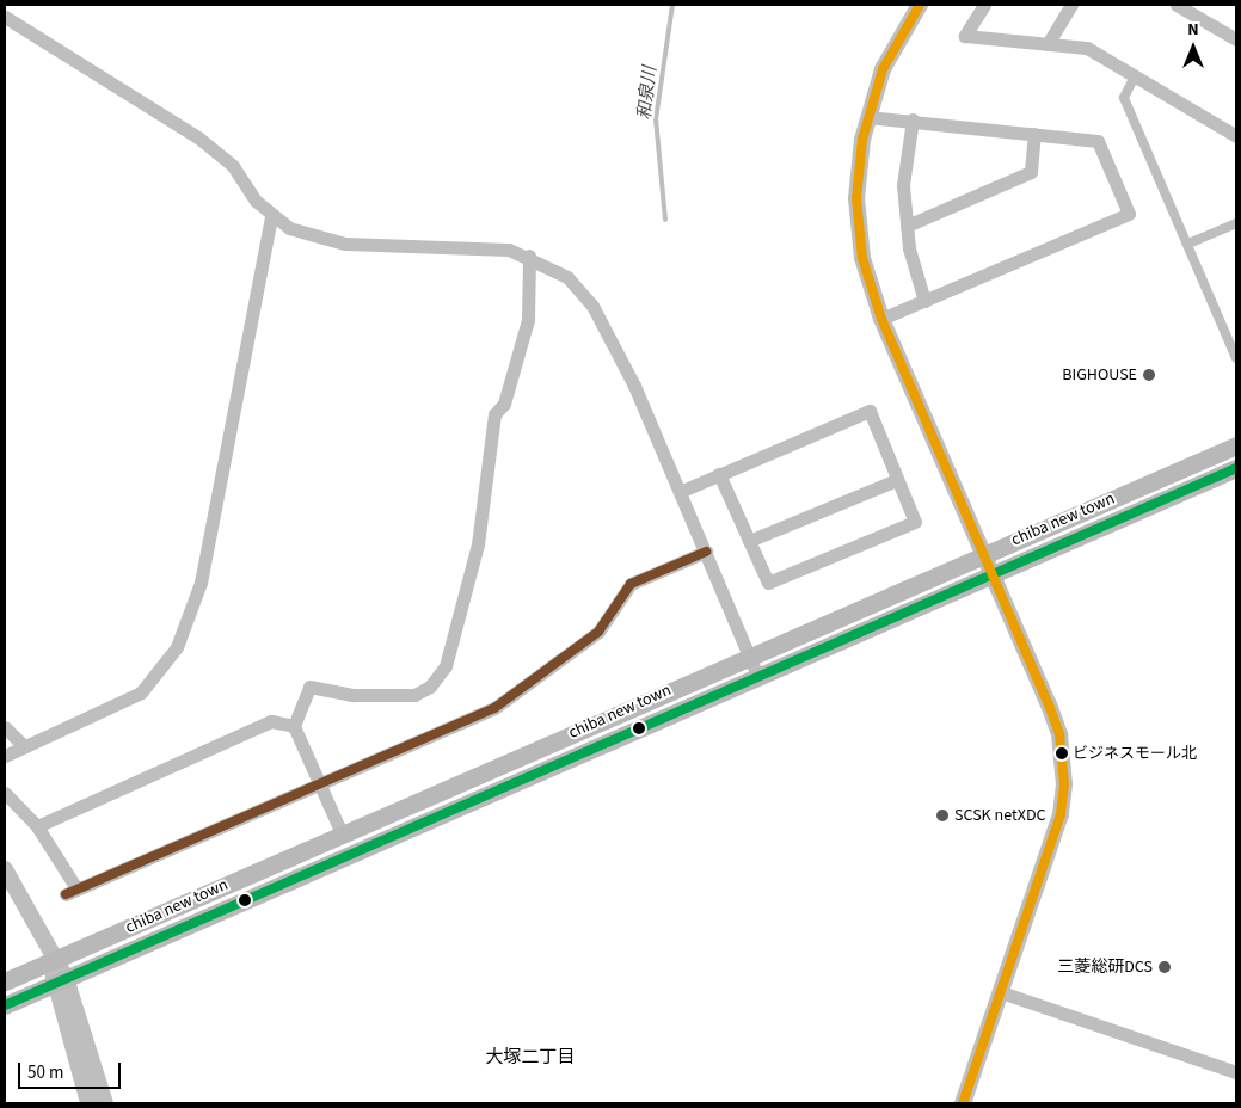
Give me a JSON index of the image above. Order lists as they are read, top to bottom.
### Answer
{
  "streets": {
    "main road": ["chiba new town"]
  },
  "districts": ["大塚二丁目"],
  "water": ["和泉川"],
  "places": [
    "BIGHOUSE",
    "ビジネスモール北",
    "SCSK netXDC",
    "三菱総研DCS"
  ],
  "scale_bar": "50 m",
  "north": "top"
}
